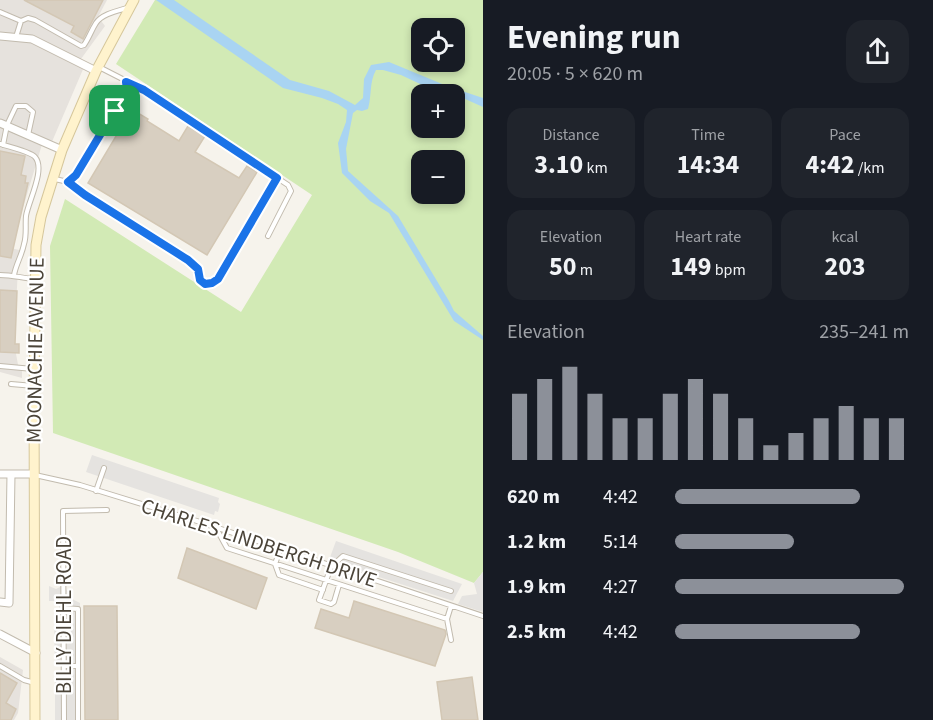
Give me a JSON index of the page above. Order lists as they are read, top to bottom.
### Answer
{
  "streets": {
    "main road": ["MOONACHIE AVENUE"],
    "lane": ["CHARLES LINDBERGH DRIVE", "BILLY DIEHL ROAD"]
  },
  "crossings": [
    ["MOONACHIE AVENUE", "CHARLES LINDBERGH DRIVE"]
  ],
  "page": {
    "heading": ["Evening run", "20:05 · 5 × 620 m"],
    "map_buttons": ["+", "−"],
    "stats": [
      ["Distance", "3.10 km"],
      ["Time", "14:34"],
      ["Pace", "4:42 /km"],
      ["Elevation", "50 m"],
      ["Heart rate", "149 bpm"],
      ["kcal", "203"]
    ],
    "chart": ["Elevation", "235–241 m"],
    "list": [
      {
        "name": "620 m",
        "note": "4:42"
      },
      {
        "name": "1.2 km",
        "note": "5:14"
      },
      {
        "name": "1.9 km",
        "note": "4:27"
      },
      {
        "name": "2.5 km",
        "note": "4:42"
      }
    ]
  }
}
